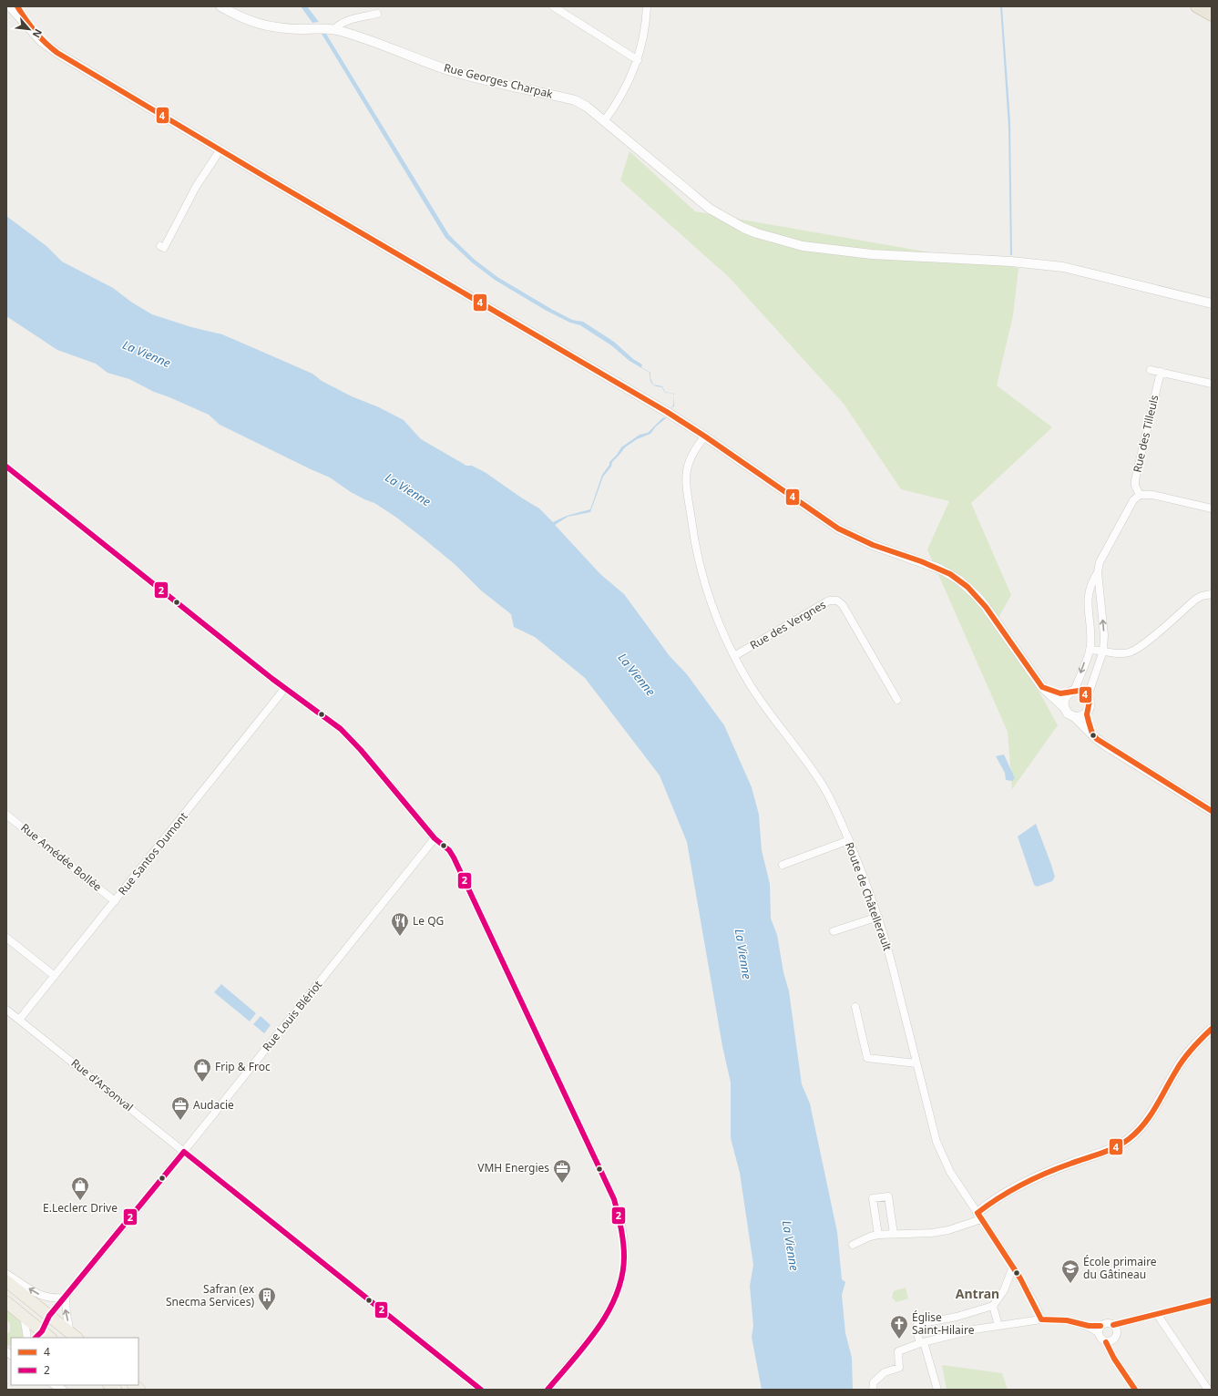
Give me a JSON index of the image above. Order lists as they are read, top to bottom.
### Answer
{
  "streets": {
    "street": [
      "Rue Georges Charpak",
      "Rue des Tilleuls",
      "Rue des Vergnes",
      "Rue Santos Dumont",
      "Rue Amédée Bollée",
      "Route de Châtellerault",
      "Rue Louis Blériot",
      "Rue d'Arsonval"
    ]
  },
  "crossings": [
    ["Rue des Vergnes", "Route de Châtellerault"],
    ["Rue Santos Dumont", "Rue Amédée Bollée"],
    ["Rue Santos Dumont", "Rue d'Arsonval"],
    ["Rue Louis Blériot", "Rue d'Arsonval"]
  ],
  "districts": ["Antran"],
  "water": ["La Vienne"],
  "places": {
    "restaurant": ["Le QG"],
    "shop": ["Frip & Froc", "E.Leclerc Drive"],
    "office": ["Audacie", "VMH Energies"],
    "school or university": ["École primaire du Gâtineau"],
    "building": ["Safran (ex Snecma Services)"],
    "church": ["Église Saint-Hilaire"]
  },
  "lines": ["transit line 4", "transit line 2"],
  "legend": ["4", "2"],
  "north": "bottom right"
}
